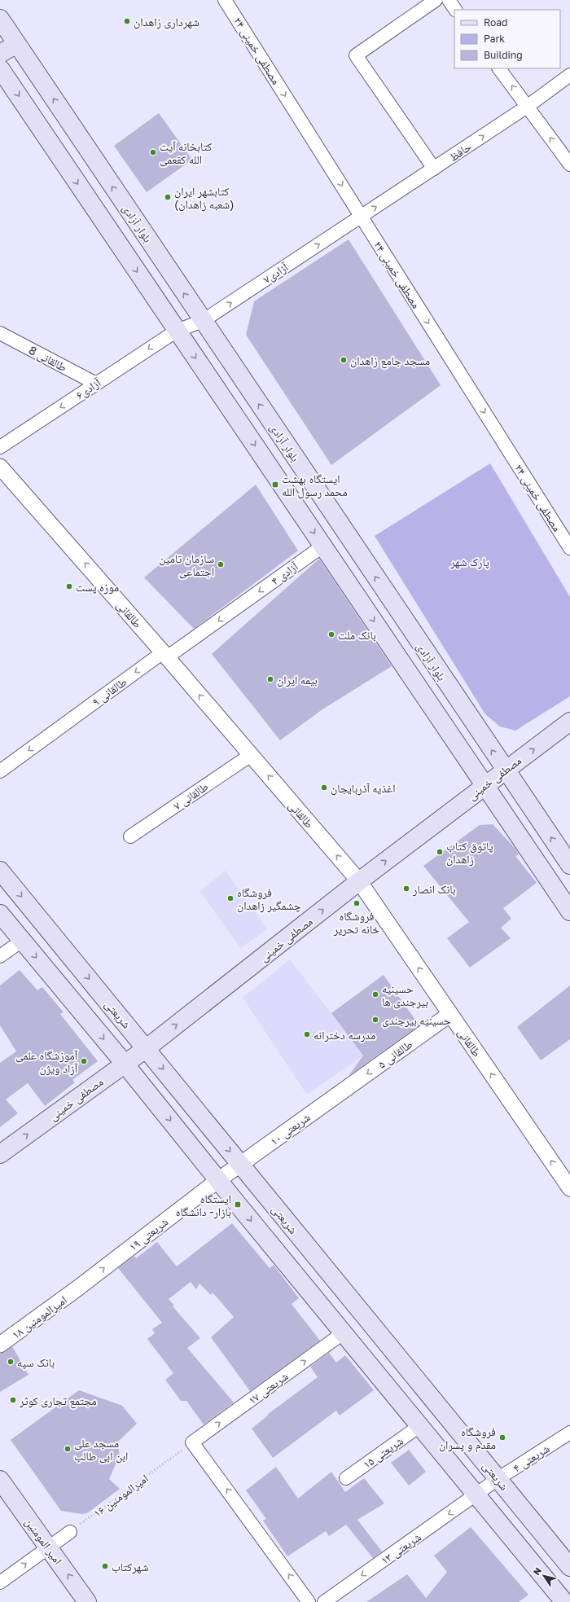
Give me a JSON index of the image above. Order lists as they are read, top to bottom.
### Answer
{
  "streets": {
    "main road": [
      "بلوار آزادی",
      "مصطفی خمینی",
      "شریعتی",
      "امیر المومنین"
    ],
    "street": [
      "مصطفی خمینی ۲۴",
      "حافظ",
      "آزادی۷",
      "طالقانی 8",
      "آزادی۶",
      "آزادی ۴",
      "طالقانی",
      "طالقانی ۹",
      "طالقانی ۷",
      "طالقانی ۵",
      "شریعتی ۱۰",
      "شریعتی ۱۹",
      "امیرالمومنین ۱۸",
      "شریعتی ۱۷",
      "شریعتی ۱۵",
      "شریعتی ۴",
      "شریعتی ۱۳"
    ],
    "path": ["امیرالمومنین ۱۶"]
  },
  "crossings": [
    ["مصطفی خمینی ۲۴", "حافظ"],
    ["حافظ", "آزادی۷"],
    ["بلوار آزادی", "آزادی۷"],
    ["بلوار آزادی", "مصطفی خمینی"],
    ["آزادی۷", "آزادی۶"],
    ["طالقانی 8", "آزادی۶"],
    ["آزادی ۴", "طالقانی"],
    ["آزادی ۴", "طالقانی ۹"],
    ["طالقانی", "طالقانی ۹"],
    ["طالقانی", "مصطفی خمینی"],
    ["طالقانی", "طالقانی ۷"],
    ["طالقانی", "طالقانی ۵"],
    ["مصطفی خمینی", "شریعتی"],
    ["شریعتی", "شریعتی ۱۰"],
    ["شریعتی", "شریعتی ۴"],
    ["طالقانی ۵", "شریعتی ۱۰"],
    ["شریعتی ۱۰", "شریعتی ۱۹"],
    ["شریعتی ۱۹", "امیرالمومنین ۱۸"],
    ["شریعتی ۱۷", "امیرالمومنین ۱۶"],
    ["شریعتی ۴", "شریعتی ۱۳"]
  ],
  "one_way": [
    "مصطفی خمینی ۲۴",
    "حافظ",
    "آزادی۷",
    "آزادی۶",
    "آزادی ۴",
    "طالقانی",
    "طالقانی ۹",
    "مصطفی خمینی",
    "طالقانی ۵",
    "شریعتی ۱۹",
    "شریعتی ۱۷",
    "امیر المومنین",
    "شریعتی ۱۳"
  ],
  "parks": ["پارک شهر"],
  "places": {
    "other": [
      "شهرداری زاهدان",
      "کتابخانه آیت الله کفعمی",
      "کتابشهر ایران (شعبه زاهدان)",
      "مسجد جامع زاهدان",
      "سازمان تامین اجتماعی",
      "موزه پست",
      "بانک ملت",
      "بیمه ایران",
      "اغذیه آذربایجان",
      "پاتوق کتاب زاهدان",
      "بانک انصار",
      "فروشگاه چشمگیر زاهدان",
      "فروشگاه خانه تحریر",
      "حسینیه بیرجندی ها",
      "حسینیه بیرجندی",
      "مدرسه دخترانه",
      "آموزشگاه علمی آزاد ویژن",
      "بانک سپه",
      "مجتمع تجاری کوثر",
      "فروشگاه مقدم و پسران",
      "مسجد علی ابن ابی طالب",
      "شهرکتاب"
    ],
    "transit": ["ایستگاه بهشت محمد رسول الله", "ایستگاه بازار- دانشگاه"]
  },
  "legend": ["Road", "Park", "Building"],
  "north": "top left"
}
